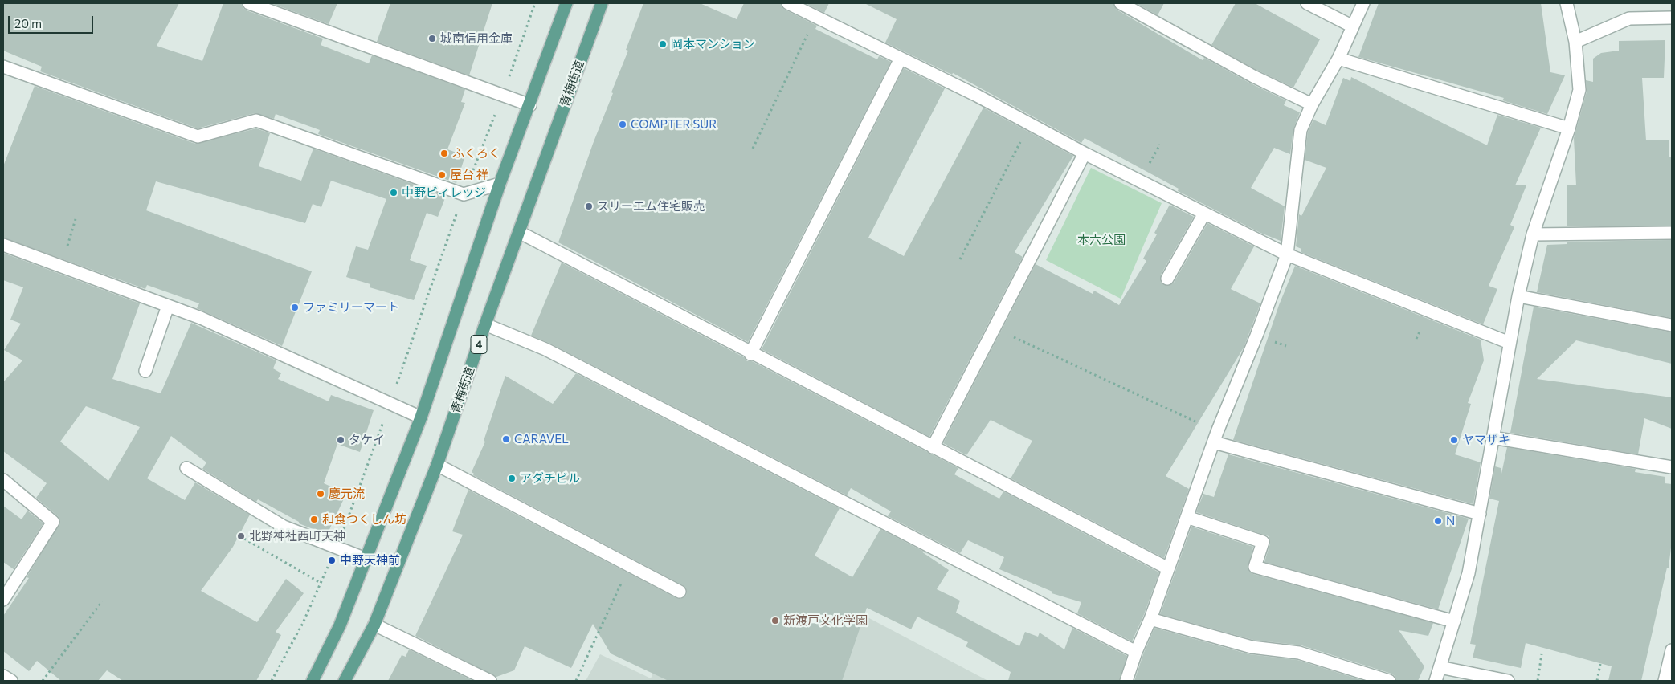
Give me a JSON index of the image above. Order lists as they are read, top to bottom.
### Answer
{
  "streets": {
    "main road": ["青梅街道", "4"]
  },
  "parks": ["本六公園"],
  "places": [
    "城南信用金庫",
    "岡本マンション",
    "COMPTER SUR",
    "ふくろく",
    "屋台 祥",
    "中野ビィレッジ",
    "スリーエム住宅販売",
    "ファミリーマート",
    "CARAVEL",
    "タケイ",
    "ヤマザキ",
    "アダチビル",
    "慶元流",
    "和食つくしん坊",
    "N",
    "北野神社西町天神",
    "中野天神前",
    "新渡戸文化学園"
  ],
  "scale_bar": "20 m"
}
